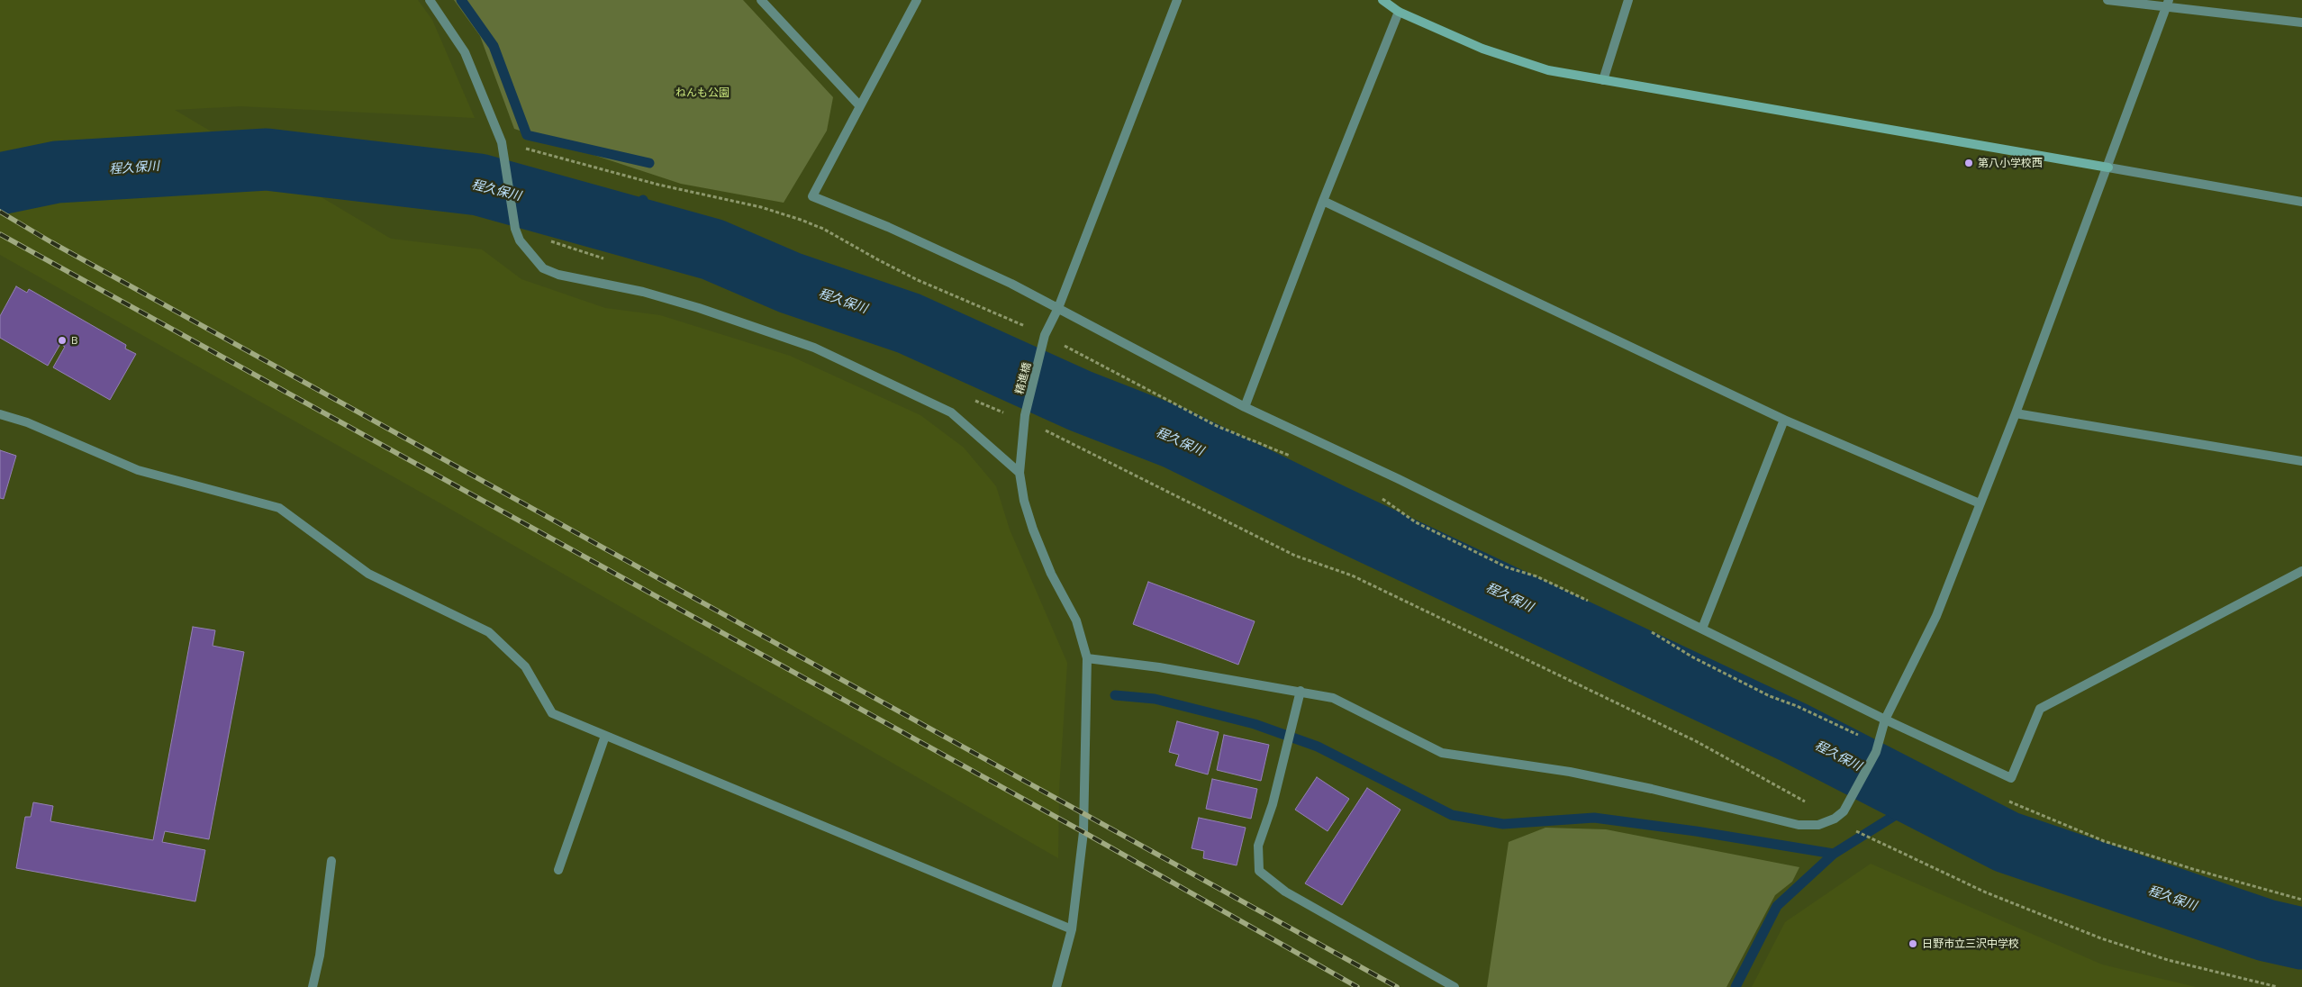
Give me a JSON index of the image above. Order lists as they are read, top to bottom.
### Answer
{
  "streets": {
    "street": ["精進橋"]
  },
  "water": ["程久保川"],
  "parks": ["ねんも公園"],
  "places": ["第八小学校西", "B", "日野市立三沢中学校"]
}
